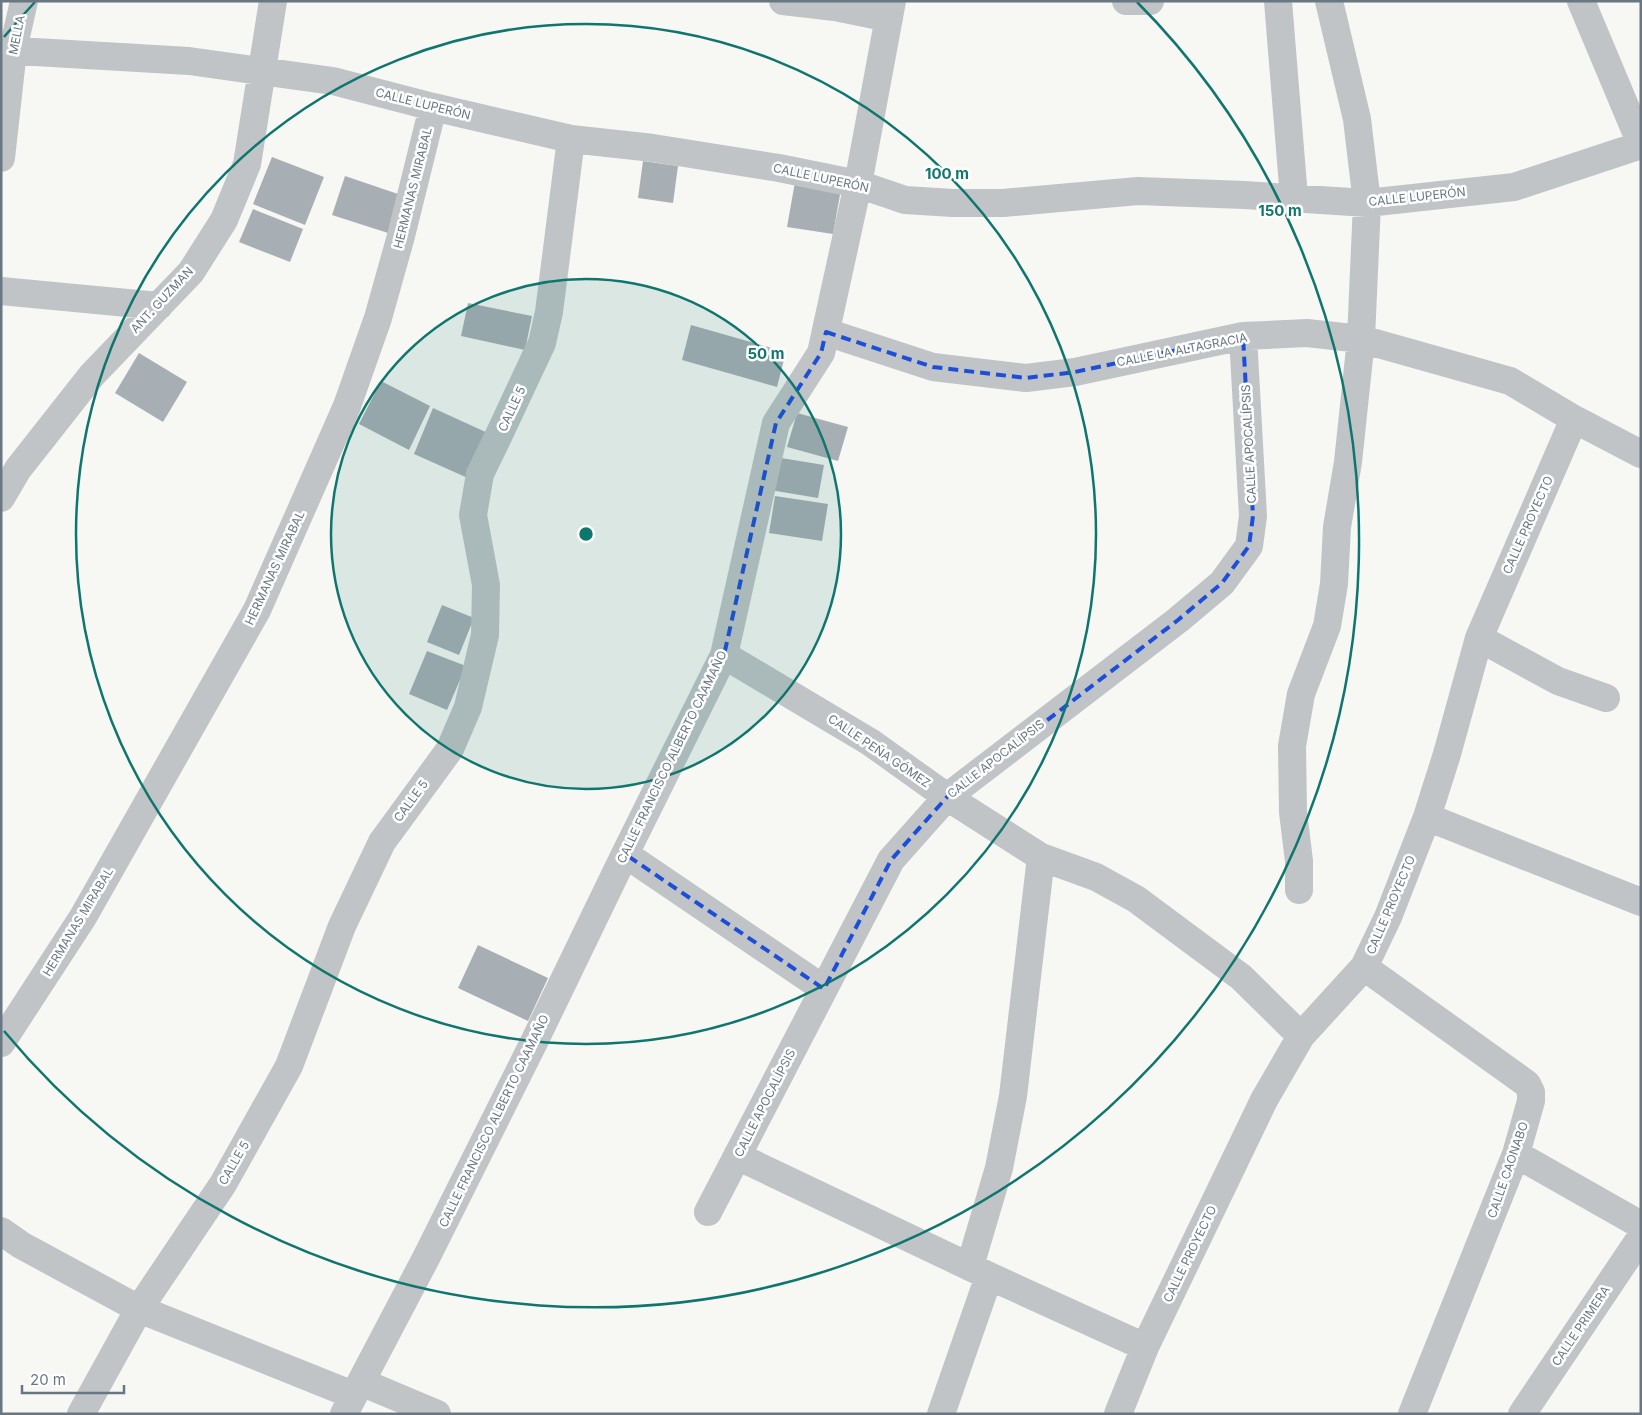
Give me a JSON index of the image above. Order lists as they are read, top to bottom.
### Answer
{
  "streets": {
    "street": [
      "MELLA",
      "CALLE LUPERÓN",
      "HERMANAS MIRABAL",
      "ANT. GUZMAN",
      "CALLE LA ALTAGRACIA",
      "CALLE 5",
      "CALLE APOCALÍPSIS",
      "CALLE PROYECTO",
      "CALLE PEÑA GÓMEZ",
      "CALLE FRANCISCO ALBERTO CAAMAÑO",
      "CALLE CAONABO",
      "CALLE PRIMERA"
    ]
  },
  "crossings": [
    ["MELLA", "CALLE LUPERÓN"],
    ["CALLE LUPERÓN", "HERMANAS MIRABAL"],
    ["CALLE LUPERÓN", "ANT. GUZMAN"],
    ["CALLE LUPERÓN", "CALLE 5"],
    ["CALLE LUPERÓN", "CALLE FRANCISCO ALBERTO CAAMAÑO"],
    ["CALLE LA ALTAGRACIA", "CALLE APOCALÍPSIS"],
    ["CALLE LA ALTAGRACIA", "CALLE PROYECTO"],
    ["CALLE LA ALTAGRACIA", "CALLE FRANCISCO ALBERTO CAAMAÑO"],
    ["CALLE APOCALÍPSIS", "CALLE PEÑA GÓMEZ"],
    ["CALLE PROYECTO", "CALLE PEÑA GÓMEZ"],
    ["CALLE PROYECTO", "CALLE CAONABO"],
    ["CALLE PEÑA GÓMEZ", "CALLE FRANCISCO ALBERTO CAAMAÑO"]
  ],
  "scale_bar": "20 m",
  "rings": ["100 m", "150 m", "50 m"]
}
